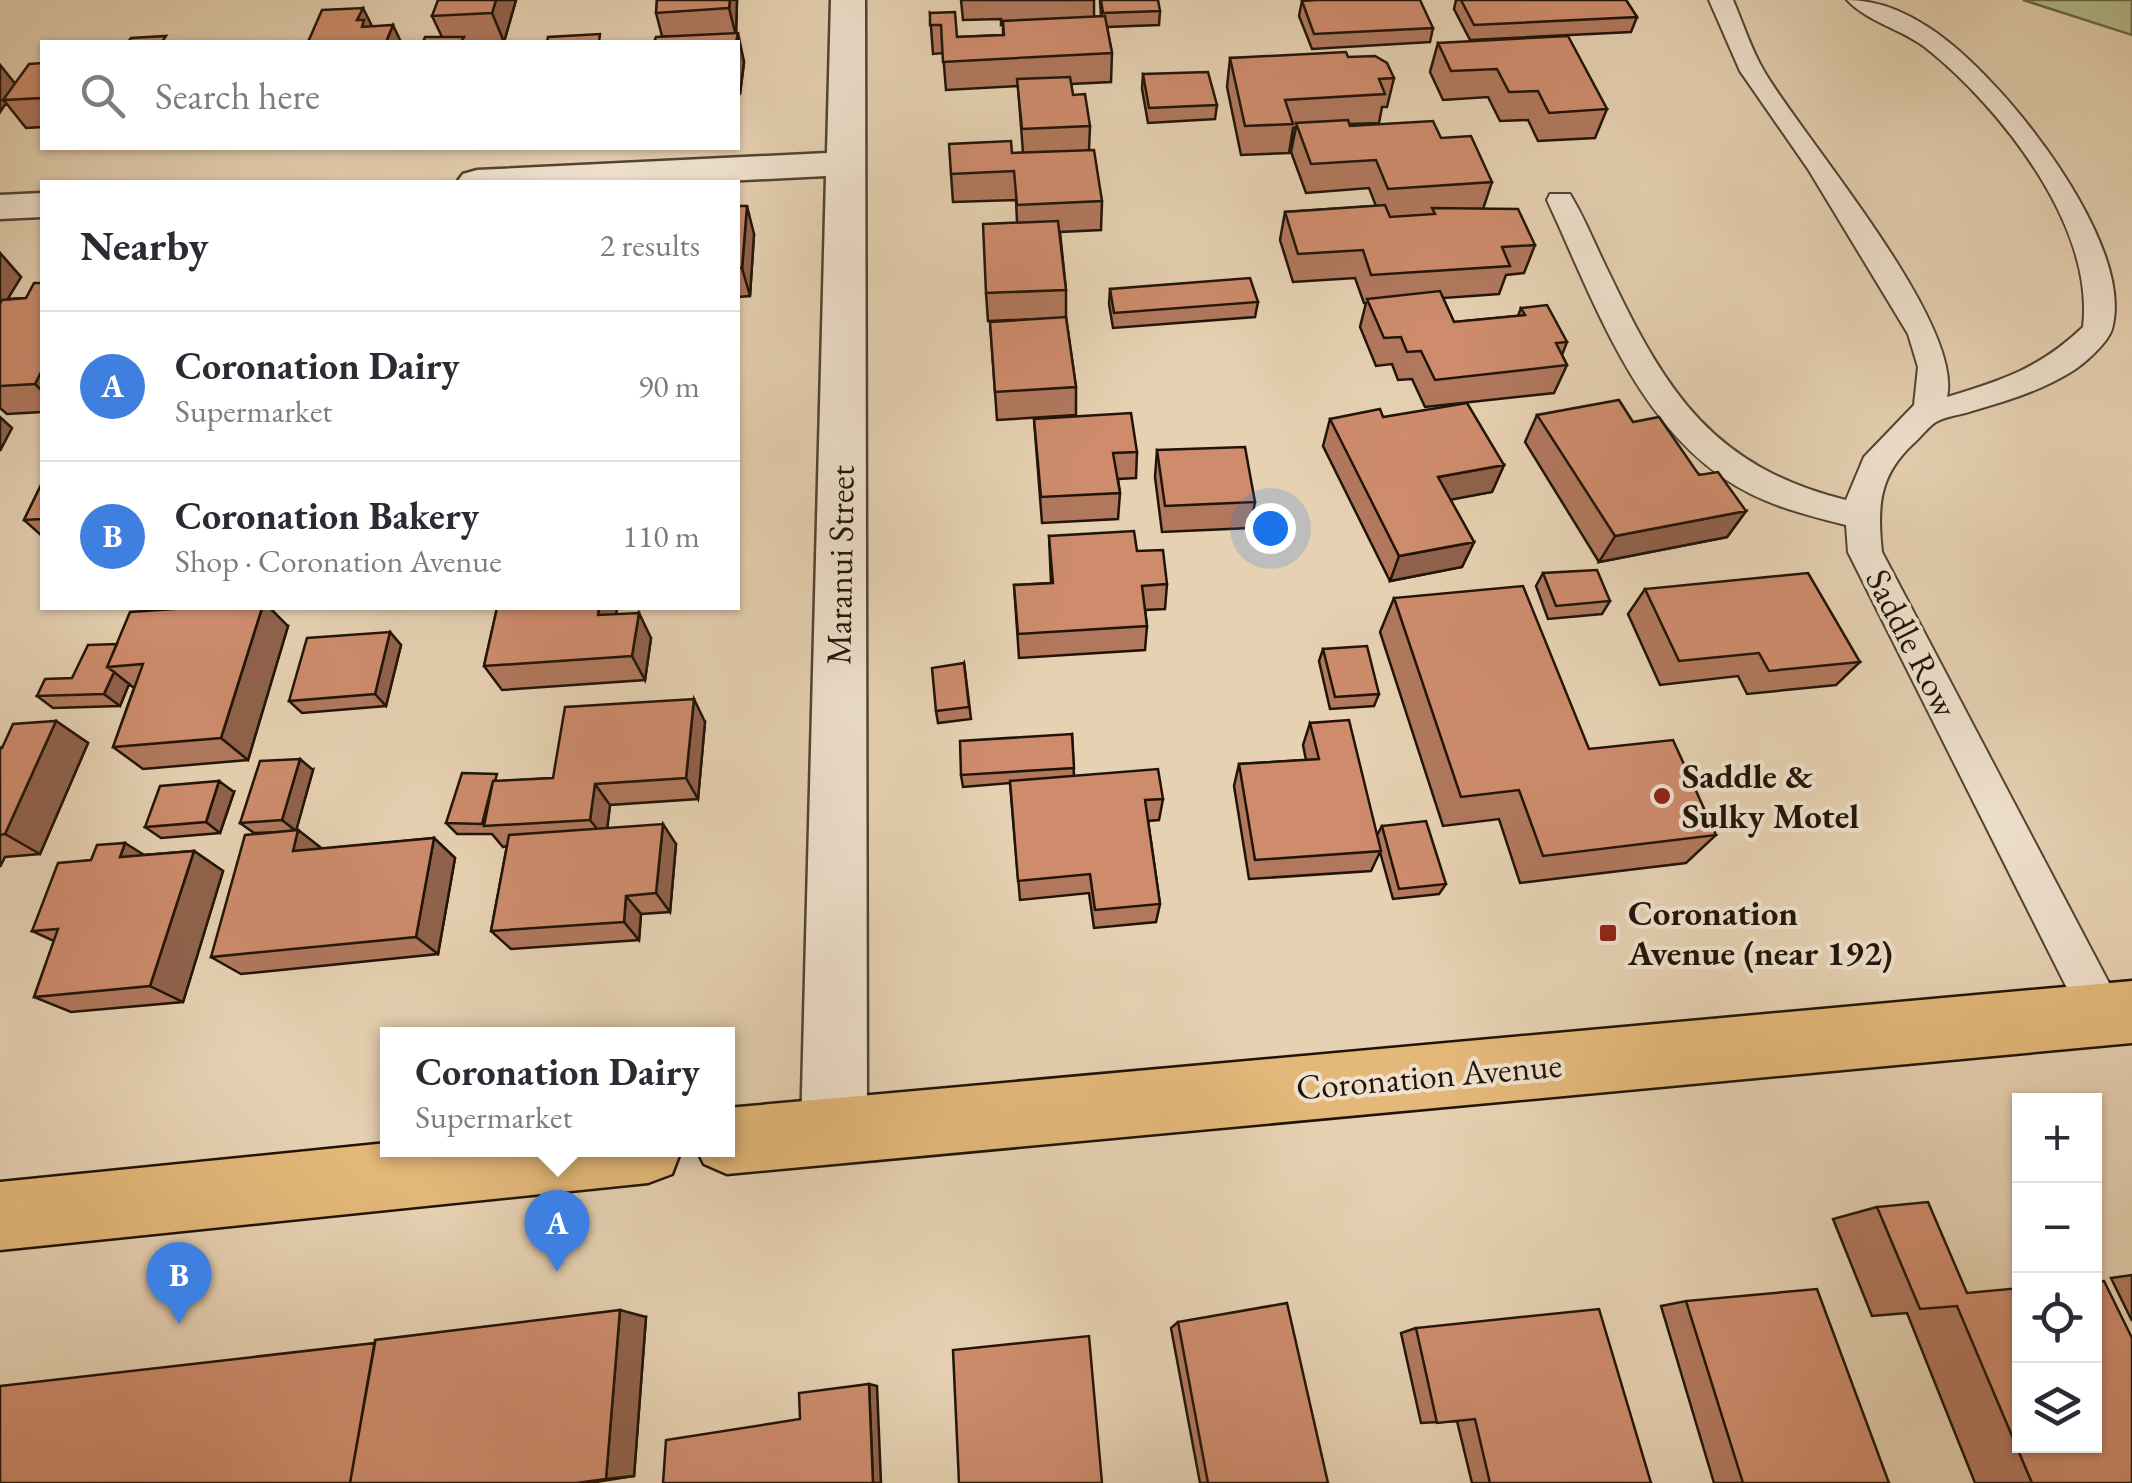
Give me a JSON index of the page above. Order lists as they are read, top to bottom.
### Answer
{
  "streets": {
    "highway": ["Coronation Avenue"],
    "street": ["Maranui Street"],
    "lane": ["Saddle Row"]
  },
  "crossings": [
    ["Maranui Street", "Coronation Avenue"],
    ["Saddle Row", "Coronation Avenue"]
  ],
  "places": {
    "other": ["Saddle & Sulky Motel"],
    "transit": ["Coronation Avenue (near 192)"]
  },
  "page": {
    "search": "Search here",
    "heading": ["Nearby", "2 results"],
    "list": [
      {
        "mark": "A",
        "name": "Coronation Dairy",
        "note": "Supermarket",
        "value": "90 m"
      },
      {
        "mark": "B",
        "name": "Coronation Bakery",
        "note": "Shop · Coronation Avenue",
        "value": "110 m"
      }
    ],
    "popup": ["Coronation Dairy", "Supermarket"],
    "map_buttons": ["+", "−"],
    "pins": ["A", "B"]
  }
}
